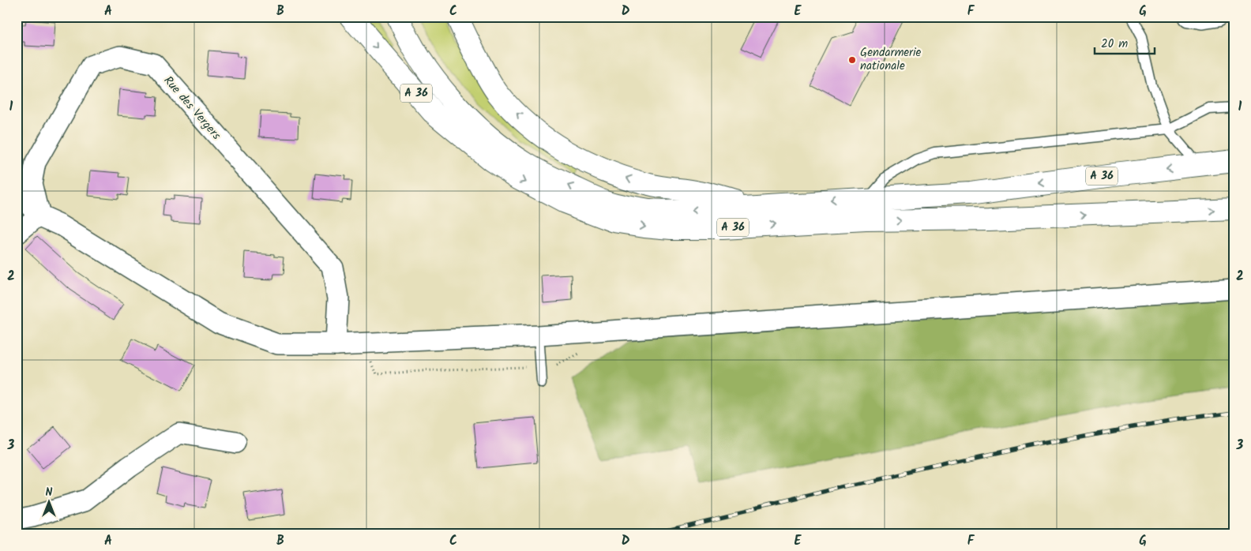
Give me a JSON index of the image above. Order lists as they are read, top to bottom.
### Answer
{
  "streets": {
    "highway": ["A 36"],
    "street": ["Rue des Vergers"]
  },
  "places": ["Gendarmerie nationale"],
  "scale_bar": "20 m",
  "north": "top",
  "grid": {
    "columns": [
      "A",
      "B",
      "C",
      "D",
      "E",
      "F",
      "G"
    ],
    "rows": ["1", "2", "3"]
  }
}
